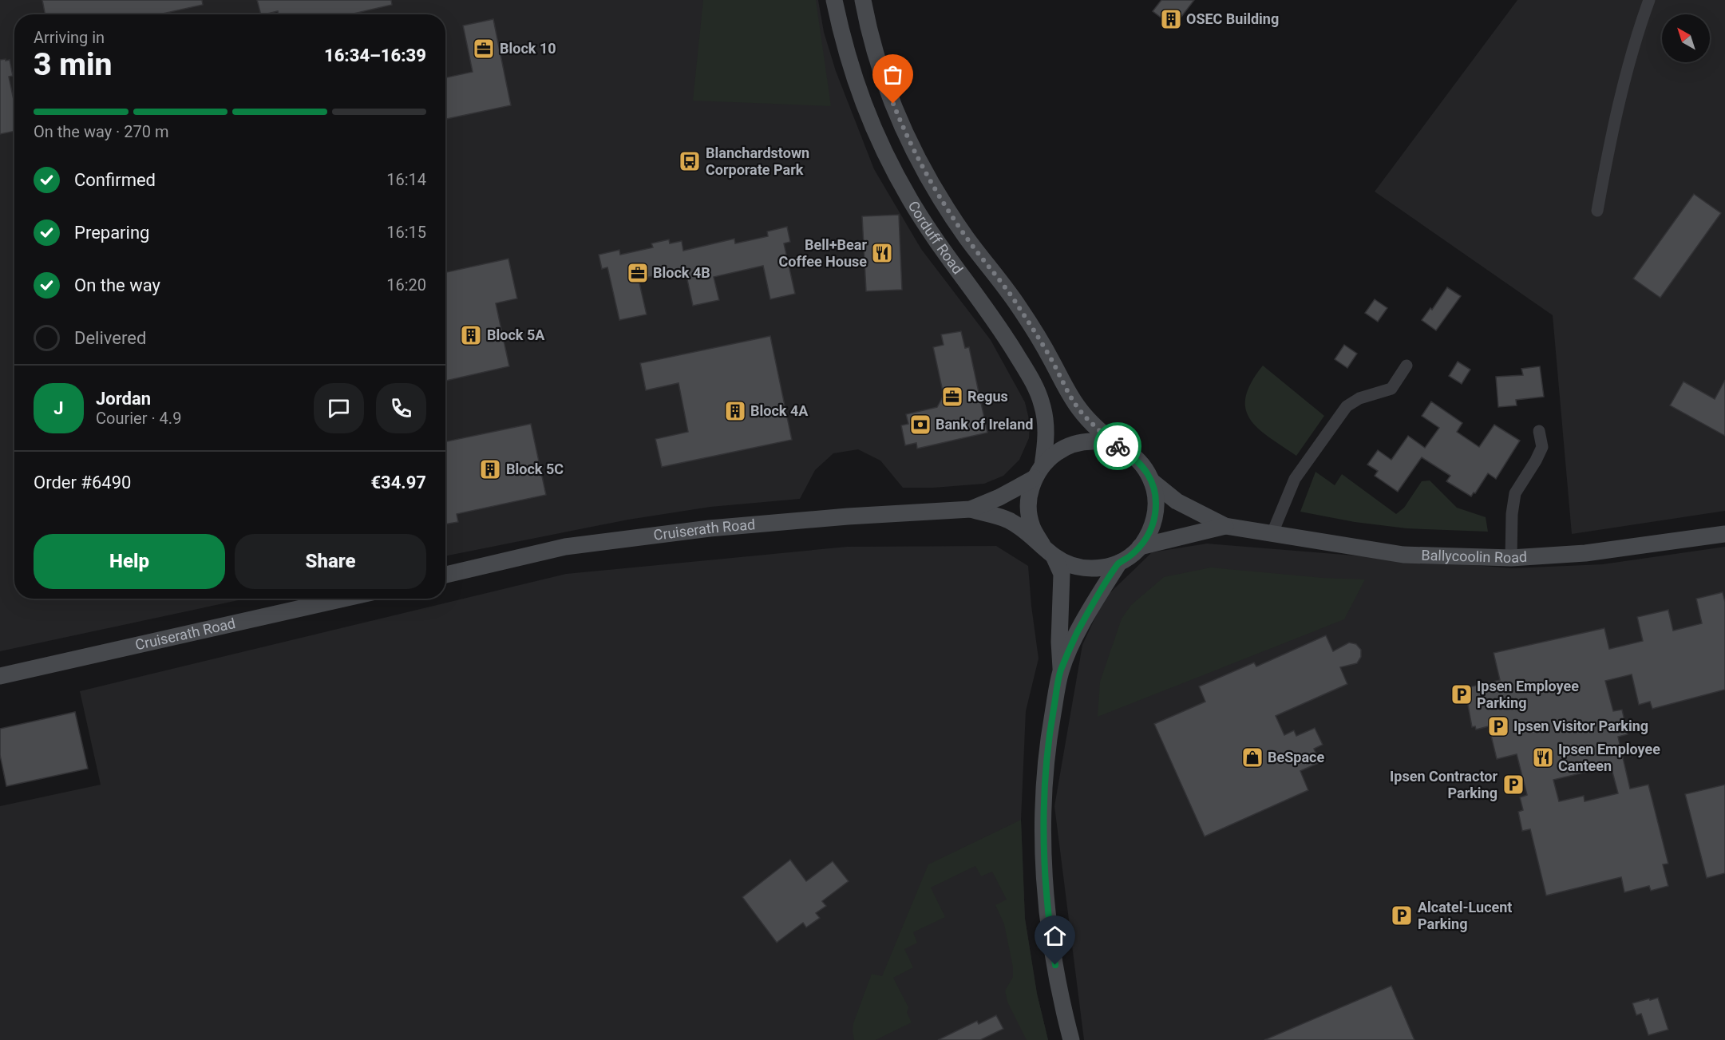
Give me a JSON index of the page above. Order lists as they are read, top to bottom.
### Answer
{
  "streets": {
    "main road": ["Corduff Road", "Cruiserath Road", "Ballycoolin Road"]
  },
  "crossings": [
    ["Corduff Road", "Cruiserath Road"],
    ["Corduff Road", "Ballycoolin Road"],
    ["Cruiserath Road", "Ballycoolin Road"]
  ],
  "places": {
    "building": [
      "OSEC Building",
      "Block 5A",
      "Block 4A",
      "Block 5C"
    ],
    "office": ["Block 10", "Block 4B", "Regus"],
    "bus stop": ["Blanchardstown Corporate Park"],
    "restaurant": ["Bell+Bear Coffee House", "Ipsen Employee Canteen"],
    "bank": ["Bank of Ireland"],
    "parking": [
      "Ipsen Employee Parking",
      "Ipsen Visitor Parking",
      "Ipsen Contractor Parking",
      "Alcatel-Lucent Parking"
    ],
    "shop": ["BeSpace"]
  },
  "north": "top left",
  "page": {
    "heading": ["3 min", "Arriving in", "16:34–16:39"],
    "panel": [
      "Jordan",
      "Courier · 4.9",
      "Order #6490",
      "€34.97"
    ],
    "bar": "On the way · 270 m",
    "list": [
      ["Confirmed", "16:14"],
      ["Preparing", "16:15"],
      ["On the way", "16:20"],
      "Delivered"
    ],
    "round": "J",
    "buttons": ["Help", "Share"]
  }
}
